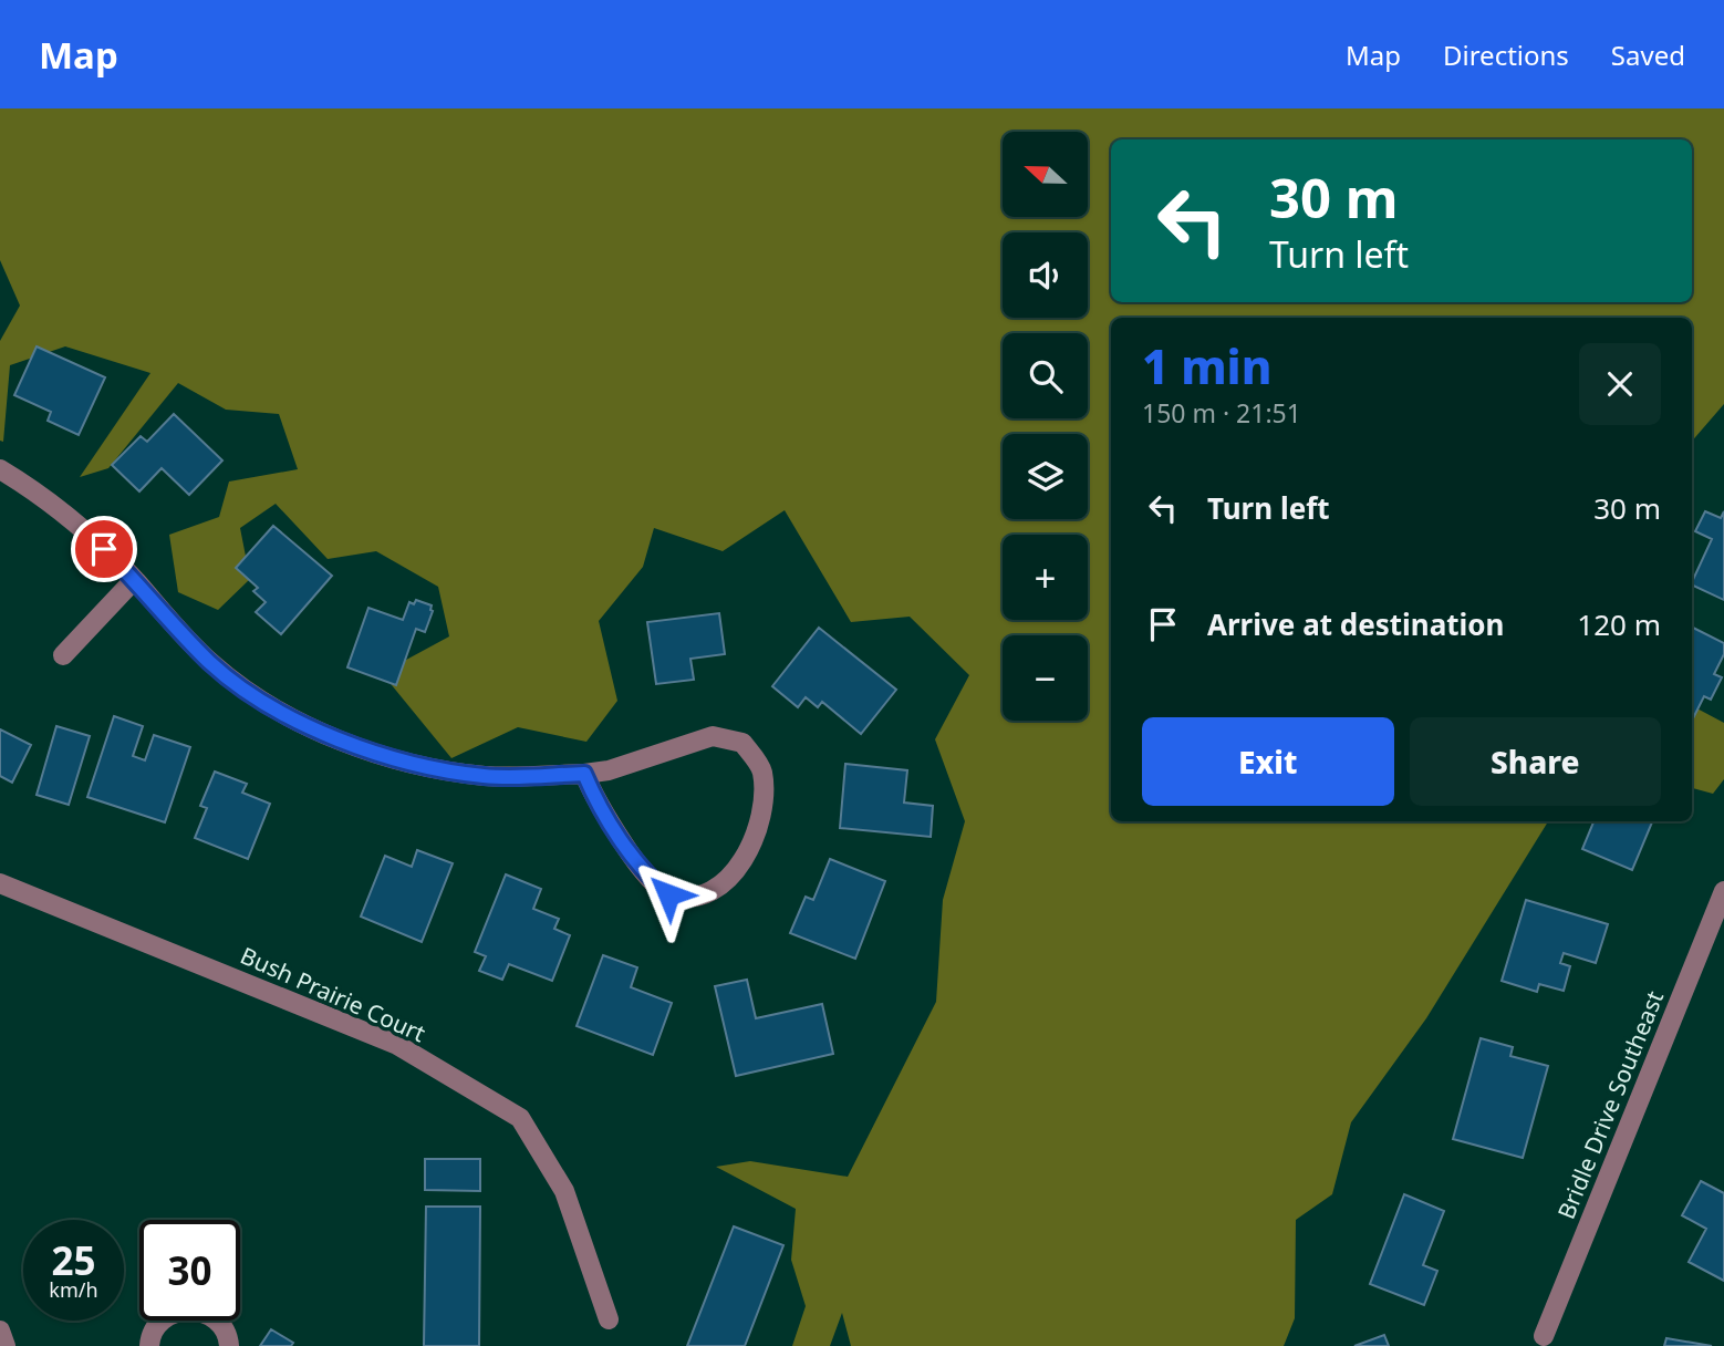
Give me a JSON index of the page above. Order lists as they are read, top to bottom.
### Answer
{
  "streets": {
    "street": ["Bush Prairie Court", "Bridle Drive Southeast"]
  },
  "north": "left",
  "page": {
    "header": "Map",
    "nav": ["Map", "Directions", "Saved"],
    "map_buttons": ["+", "−"],
    "turn": ["30 m", "Turn left"],
    "heading": ["1 min", "150 m · 21:51"],
    "list": [
      {
        "name": "Turn left",
        "value": "30 m"
      },
      {
        "name": "Arrive at destination",
        "value": "120 m"
      }
    ],
    "buttons": ["Exit", "Share"],
    "speed": "25 km/h",
    "limit": "30"
  }
}
